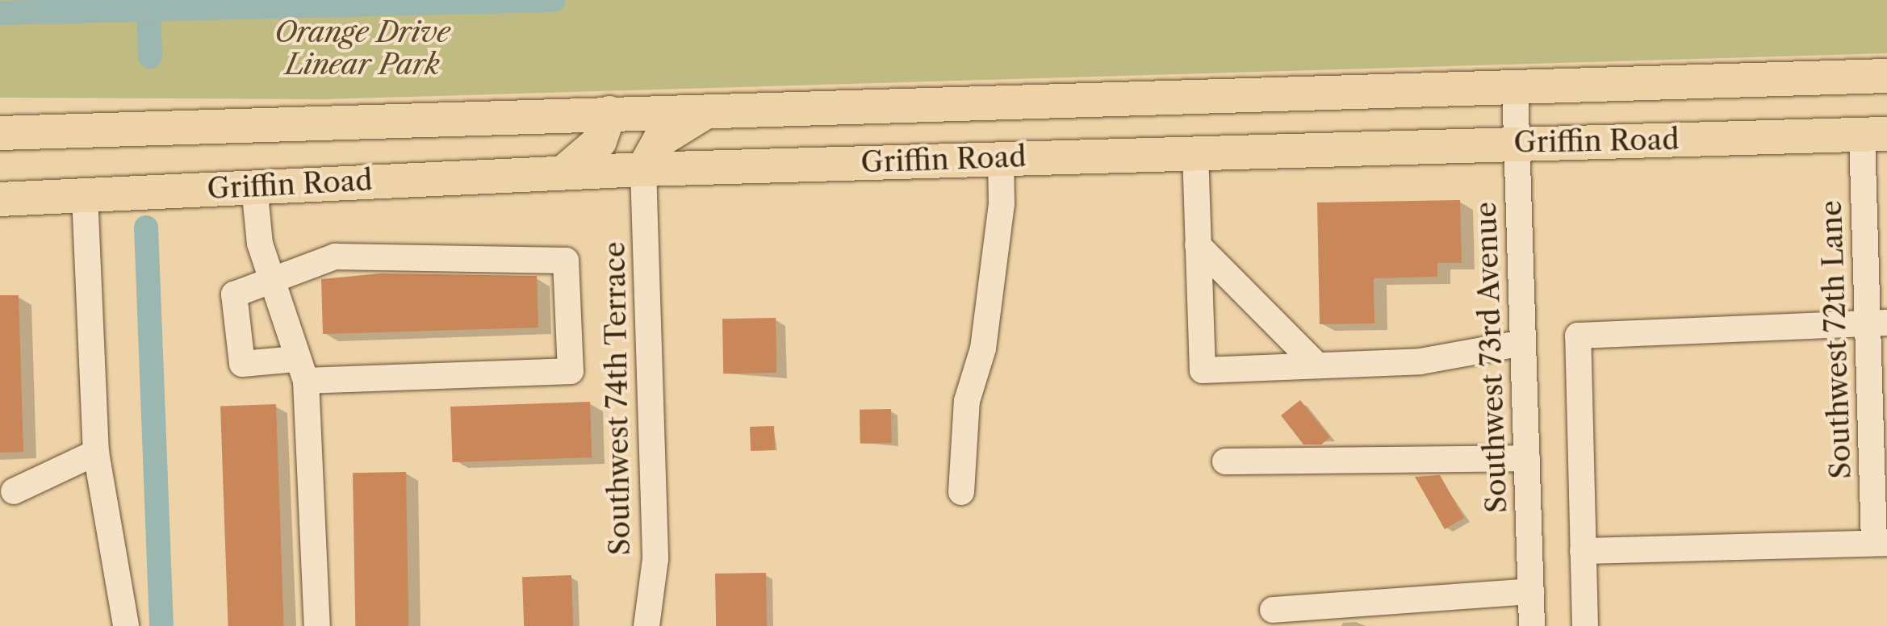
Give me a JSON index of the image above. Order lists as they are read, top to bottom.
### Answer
{
  "streets": {
    "main road": ["Griffin Road"],
    "street": ["Southwest 72th Lane", "Southwest 73rd Avenue", "Southwest 74th Terrace"]
  },
  "crossings": [
    ["Griffin Road", "Southwest 72th Lane"],
    ["Griffin Road", "Southwest 73rd Avenue"],
    ["Griffin Road", "Southwest 74th Terrace"]
  ],
  "parks": ["Orange Drive Linear Park"]
}
